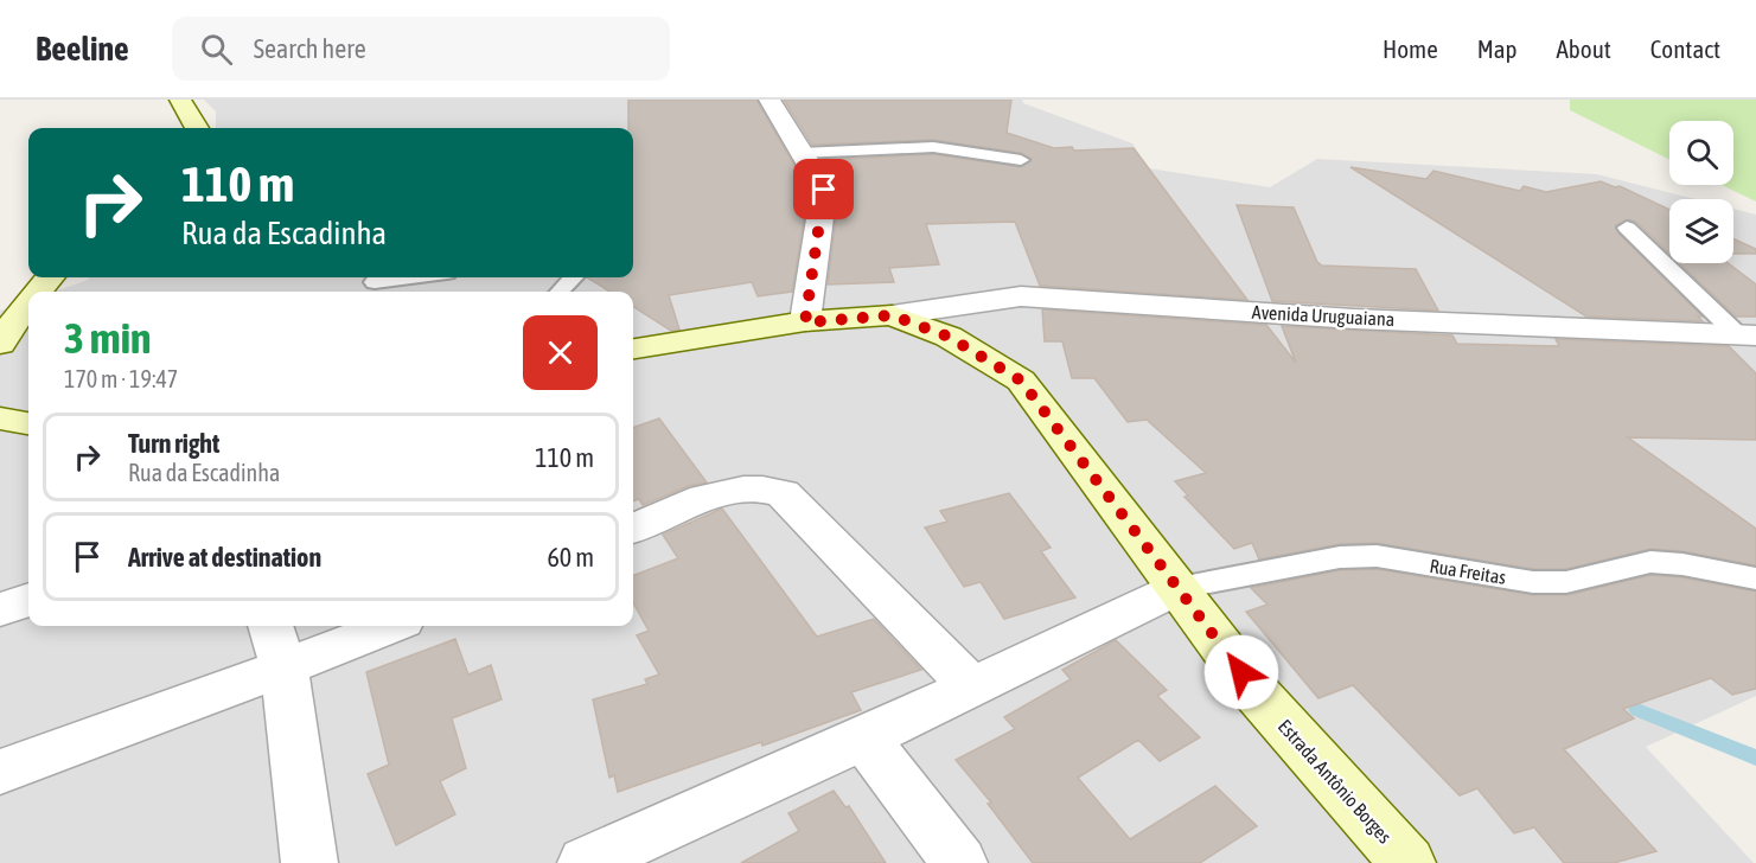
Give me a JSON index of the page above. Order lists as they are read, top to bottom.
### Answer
{
  "streets": {
    "street": ["Avenida Uruguaiana", "Estrada Antônio Borges"],
    "lane": ["Rua Freitas"]
  },
  "crossings": [
    ["Avenida Uruguaiana", "Estrada Antônio Borges"],
    ["Rua Freitas", "Estrada Antônio Borges"]
  ],
  "page": {
    "header": "Beeline",
    "search": "Search here",
    "nav": [
      "Home",
      "Map",
      "About",
      "Contact"
    ],
    "turn": ["110 m", "Rua da Escadinha"],
    "heading": ["3 min", "170 m · 19:47"],
    "list": [
      {
        "name": "Turn right",
        "note": "Rua da Escadinha",
        "value": "110 m"
      },
      {
        "name": "Arrive at destination",
        "value": "60 m"
      }
    ]
  }
}
